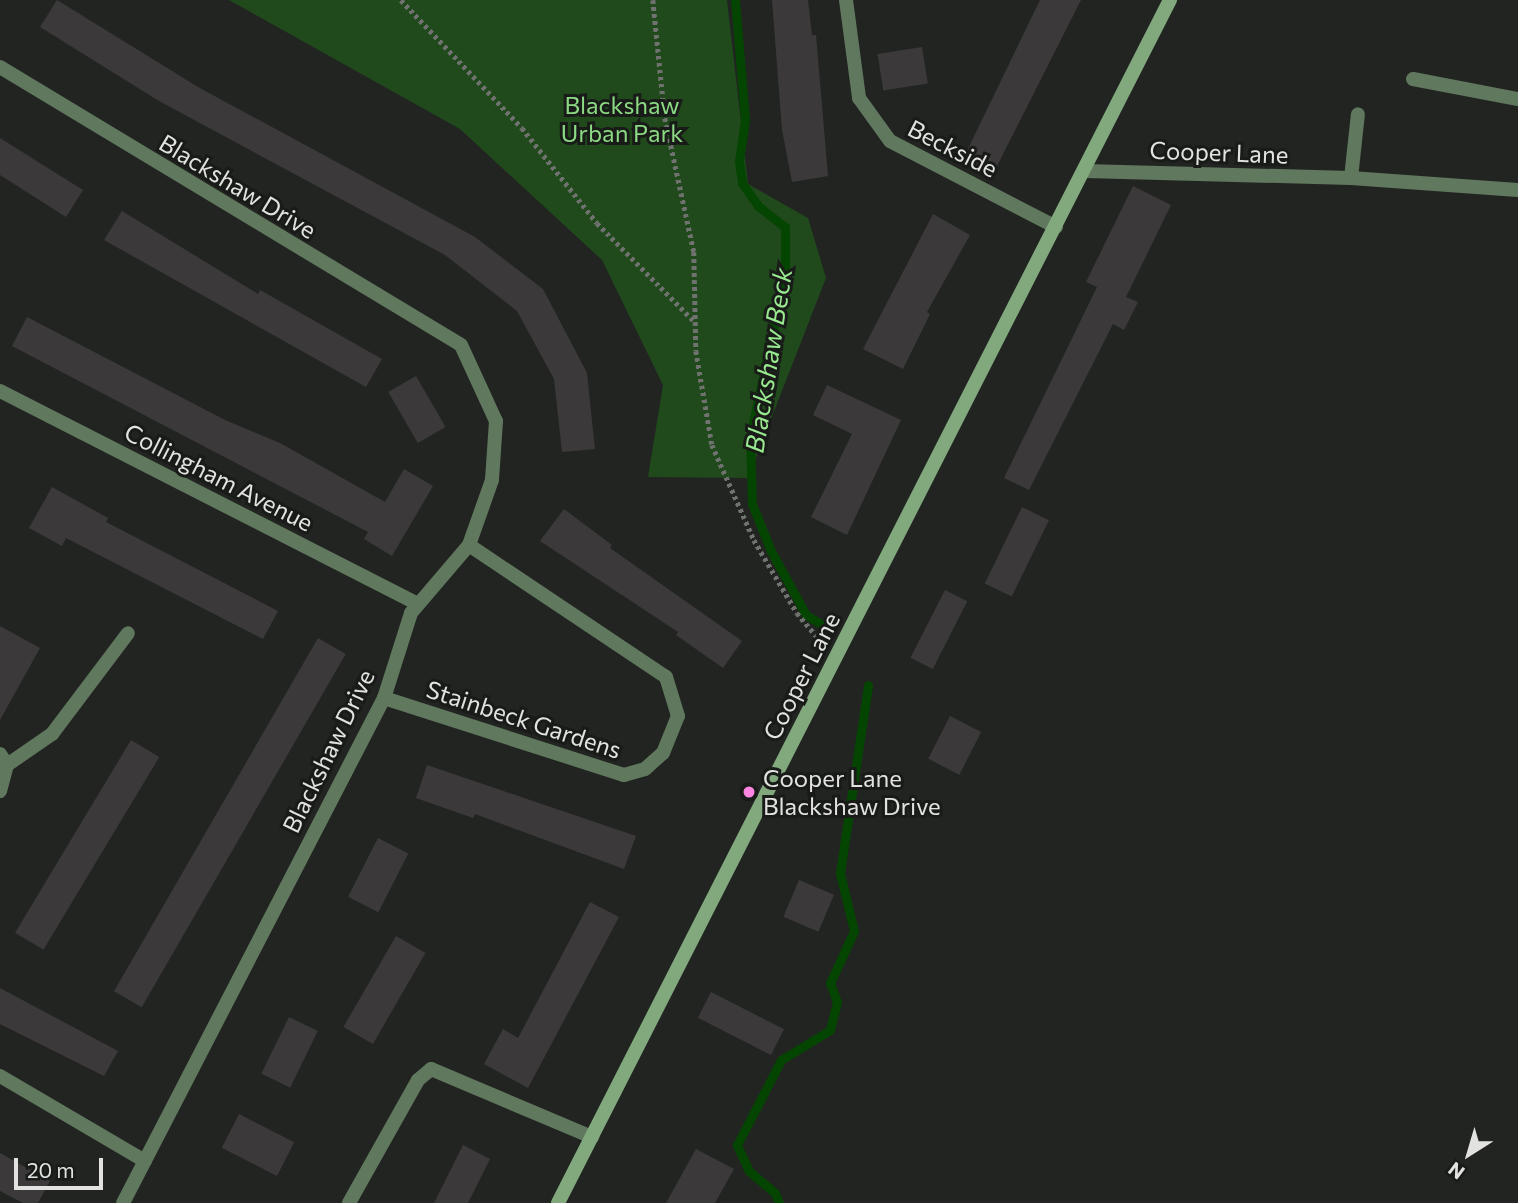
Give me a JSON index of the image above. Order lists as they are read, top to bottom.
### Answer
{
  "streets": {
    "main road": ["Cooper Lane"],
    "street": [
      "Beckside",
      "Blackshaw Drive",
      "Collingham Avenue",
      "Stainbeck Gardens"
    ]
  },
  "crossings": [
    ["Beckside", "Cooper Lane"],
    ["Blackshaw Drive", "Collingham Avenue"],
    ["Blackshaw Drive", "Stainbeck Gardens"]
  ],
  "water": ["Blackshaw Beck"],
  "parks": ["Blackshaw Urban Park"],
  "places": ["Cooper Lane Blackshaw Drive"],
  "scale_bar": "20 m",
  "north": "bottom left"
}
